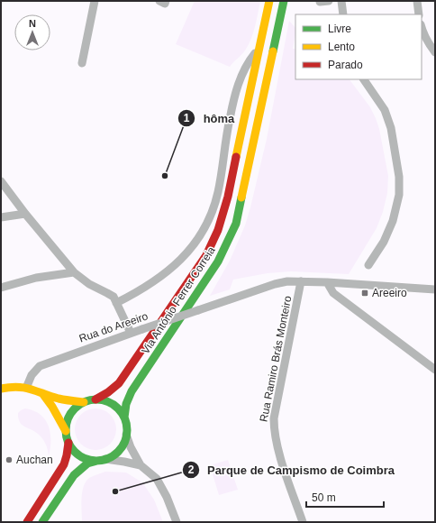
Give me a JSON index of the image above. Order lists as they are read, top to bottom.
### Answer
{
  "streets": {
    "main road": ["Via António Ferrer Correia"],
    "street": ["Rua do Areeiro", "Rua Ramiro Brás Monteiro"]
  },
  "crossings": [
    ["Rua do Areeiro", "Rua Ramiro Brás Monteiro"]
  ],
  "places": {
    "other": ["hôma", "Auchan", "Parque de Campismo de Coimbra"],
    "transit": ["Areeiro"]
  },
  "legend": ["Livre", "Lento", "Parado"],
  "scale_bar": "50 m",
  "north": "top"
}
